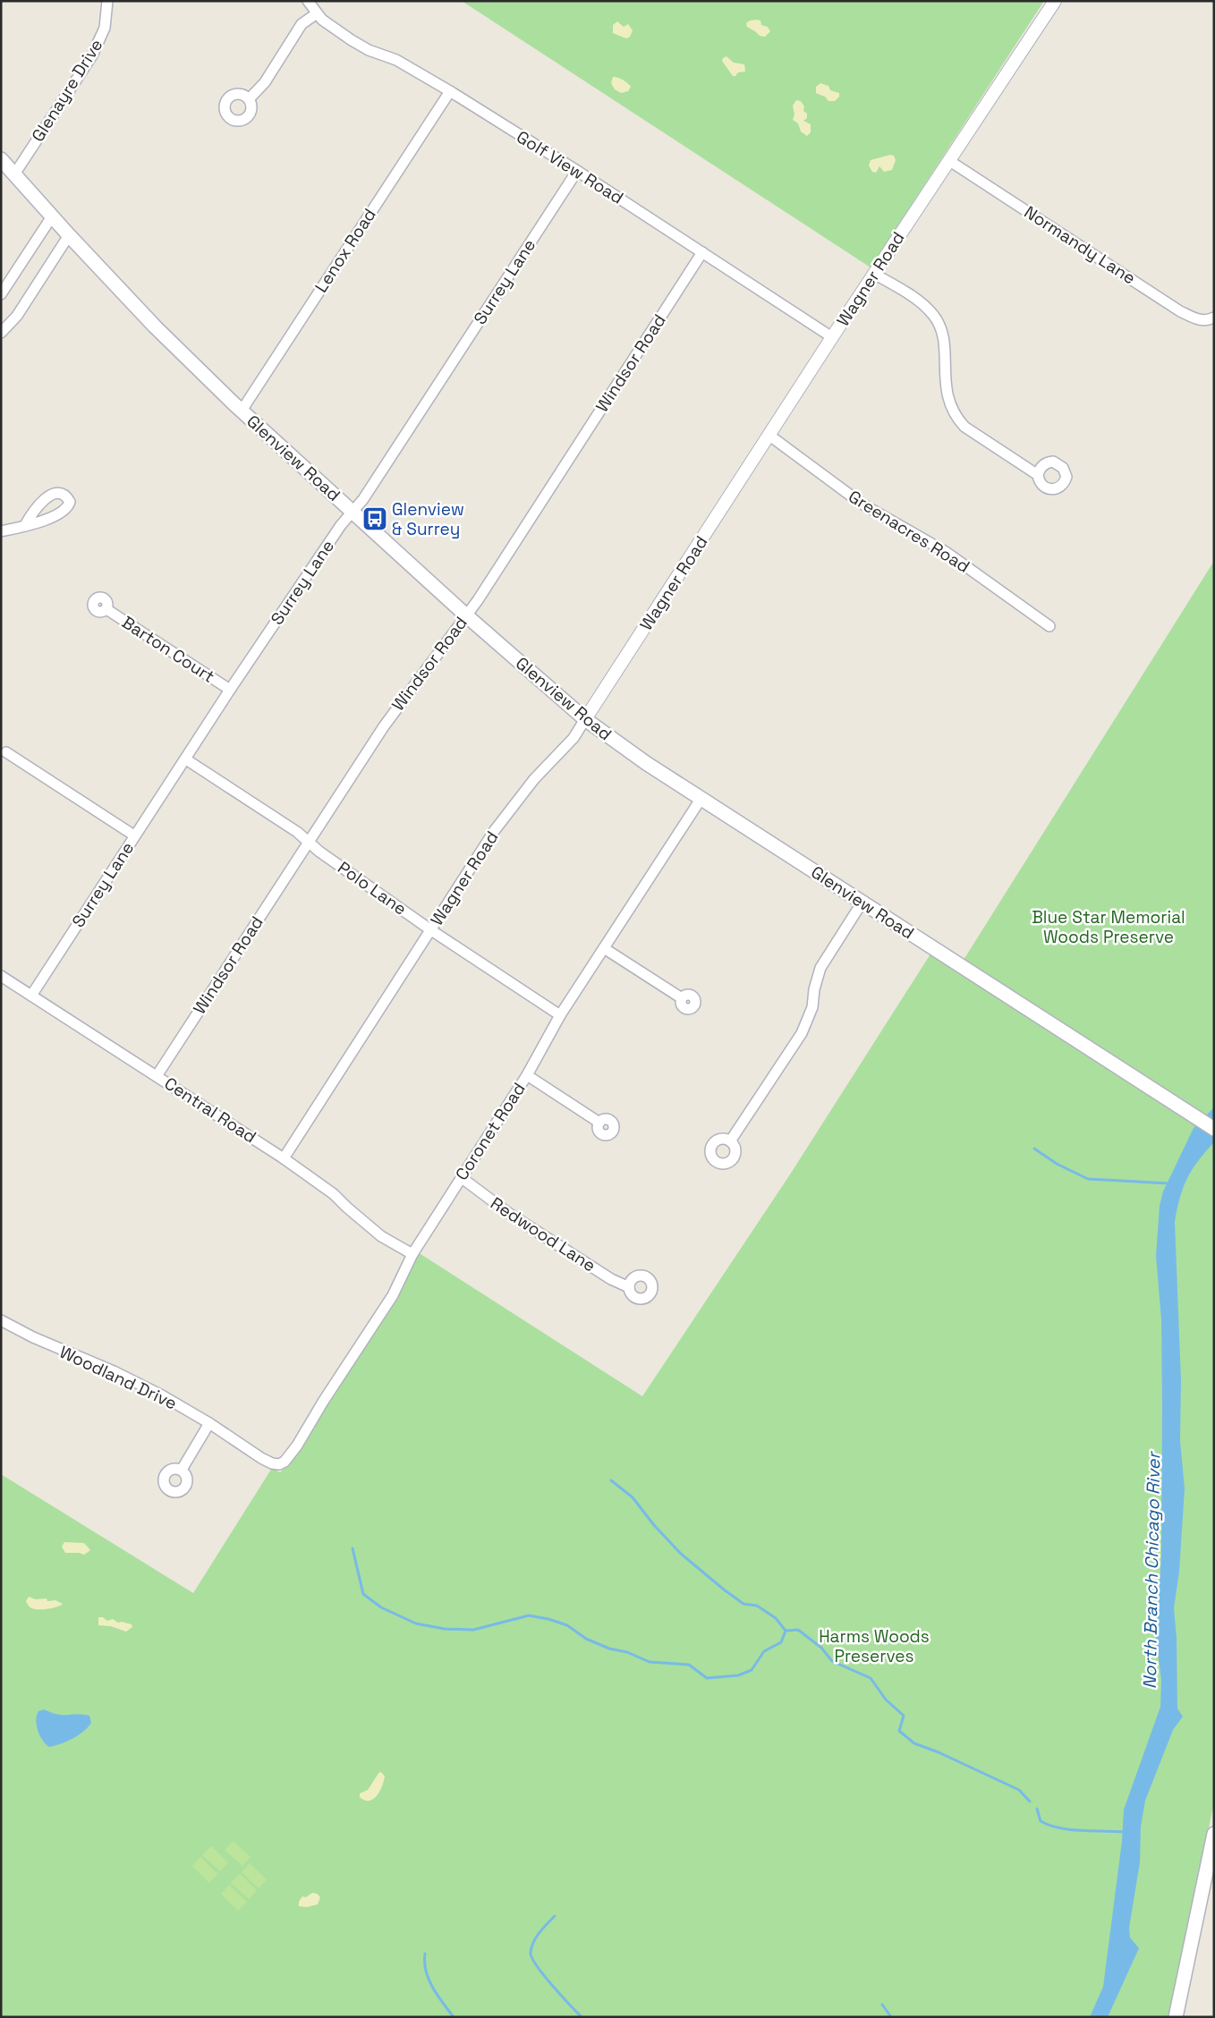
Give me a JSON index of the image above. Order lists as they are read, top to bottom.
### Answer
{
  "streets": {
    "main road": ["Glenview Road"],
    "street": [
      "Glenayre Drive",
      "Golf View Road",
      "Normandy Lane",
      "Lenox Road",
      "Wagner Road",
      "Surrey Lane",
      "Windsor Road",
      "Greenacres Road",
      "Barton Court",
      "Polo Lane",
      "Central Road",
      "Coronet Road",
      "Redwood Lane",
      "Woodland Drive"
    ]
  },
  "crossings": [
    ["Glenayre Drive", "Glenview Road"],
    ["Golf View Road", "Lenox Road"],
    ["Golf View Road", "Wagner Road"],
    ["Golf View Road", "Surrey Lane"],
    ["Golf View Road", "Windsor Road"],
    ["Normandy Lane", "Wagner Road"],
    ["Lenox Road", "Glenview Road"],
    ["Wagner Road", "Glenview Road"],
    ["Wagner Road", "Greenacres Road"],
    ["Wagner Road", "Polo Lane"],
    ["Wagner Road", "Central Road"],
    ["Surrey Lane", "Glenview Road"],
    ["Surrey Lane", "Barton Court"],
    ["Surrey Lane", "Polo Lane"],
    ["Surrey Lane", "Central Road"],
    ["Windsor Road", "Glenview Road"],
    ["Windsor Road", "Polo Lane"],
    ["Windsor Road", "Central Road"],
    ["Glenview Road", "Coronet Road"],
    ["Polo Lane", "Coronet Road"],
    ["Central Road", "Coronet Road"],
    ["Coronet Road", "Redwood Lane"],
    ["Coronet Road", "Woodland Drive"]
  ],
  "water": ["North Branch Chicago River"],
  "parks": ["Blue Star Memorial Woods Preserve", "Harms Woods Preserves"],
  "places": {
    "bus stop": ["Glenview & Surrey"]
  }
}
